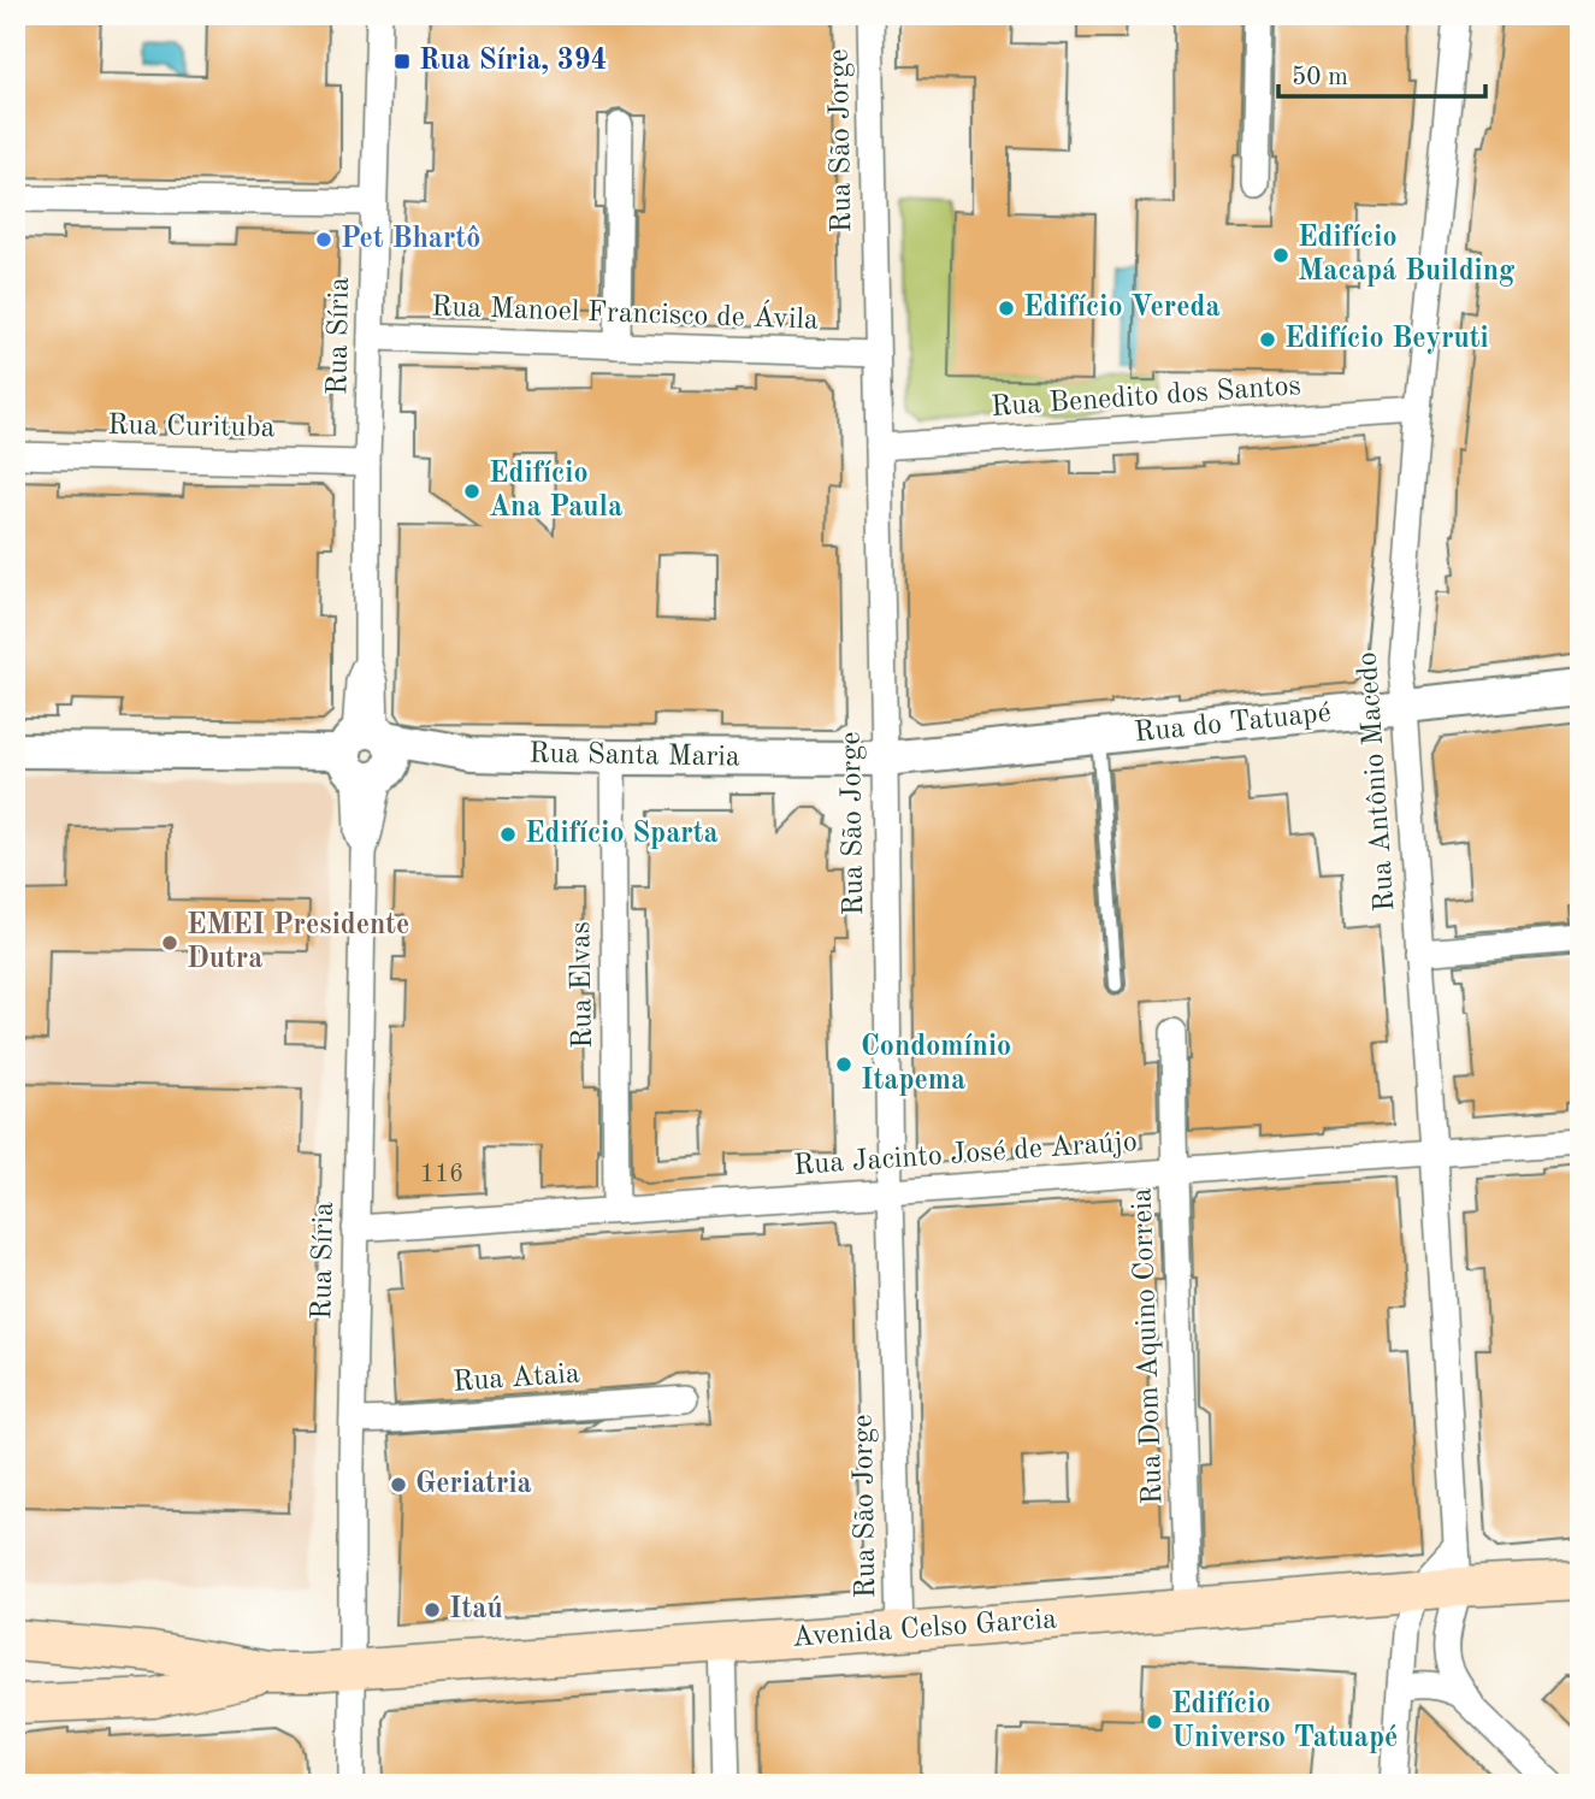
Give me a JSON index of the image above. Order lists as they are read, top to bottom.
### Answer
{
  "streets": {
    "main road": ["Avenida Celso Garcia"],
    "street": [
      "Rua São Jorge",
      "Rua Manoel Francisco de Ávila",
      "Rua Síria",
      "Rua Benedito dos Santos",
      "Rua Curituba",
      "Rua do Tatuapé",
      "Rua Santa Maria",
      "Rua Antônio Macedo",
      "Rua Elvas",
      "Rua Jacinto José de Araújo",
      "Rua Dom Aquino Correia",
      "Rua Ataia"
    ]
  },
  "crossings": [
    ["Rua São Jorge", "Rua Manoel Francisco de Ávila"],
    ["Rua São Jorge", "Rua Benedito dos Santos"],
    ["Rua São Jorge", "Rua do Tatuapé"],
    ["Rua São Jorge", "Rua Santa Maria"],
    ["Rua São Jorge", "Rua Jacinto José de Araújo"],
    ["Rua São Jorge", "Avenida Celso Garcia"],
    ["Rua Manoel Francisco de Ávila", "Rua Síria"],
    ["Rua Síria", "Rua Curituba"],
    ["Rua Síria", "Rua Santa Maria"],
    ["Rua Síria", "Rua Jacinto José de Araújo"],
    ["Rua Síria", "Rua Ataia"],
    ["Rua Síria", "Avenida Celso Garcia"],
    ["Rua Benedito dos Santos", "Rua Antônio Macedo"],
    ["Rua do Tatuapé", "Rua Santa Maria"],
    ["Rua do Tatuapé", "Rua Antônio Macedo"],
    ["Rua Santa Maria", "Rua Elvas"],
    ["Rua Antônio Macedo", "Rua Jacinto José de Araújo"],
    ["Rua Antônio Macedo", "Avenida Celso Garcia"],
    ["Rua Elvas", "Rua Jacinto José de Araújo"],
    ["Rua Jacinto José de Araújo", "Rua Dom Aquino Correia"],
    ["Rua Dom Aquino Correia", "Avenida Celso Garcia"]
  ],
  "places": {
    "transit": ["Rua Síria, 394"],
    "other": [
      "Pet Bhartô",
      "Edifício Macapá Building",
      "Edifício Vereda",
      "Edifício Beyruti",
      "Edifício Ana Paula",
      "Edifício Sparta",
      "EMEI Presidente Dutra",
      "Condomínio Itapema",
      "Geriatria",
      "Itaú",
      "Edifício Universo Tatuapé"
    ]
  },
  "house_numbers": ["116"],
  "scale_bar": "50 m"
}
